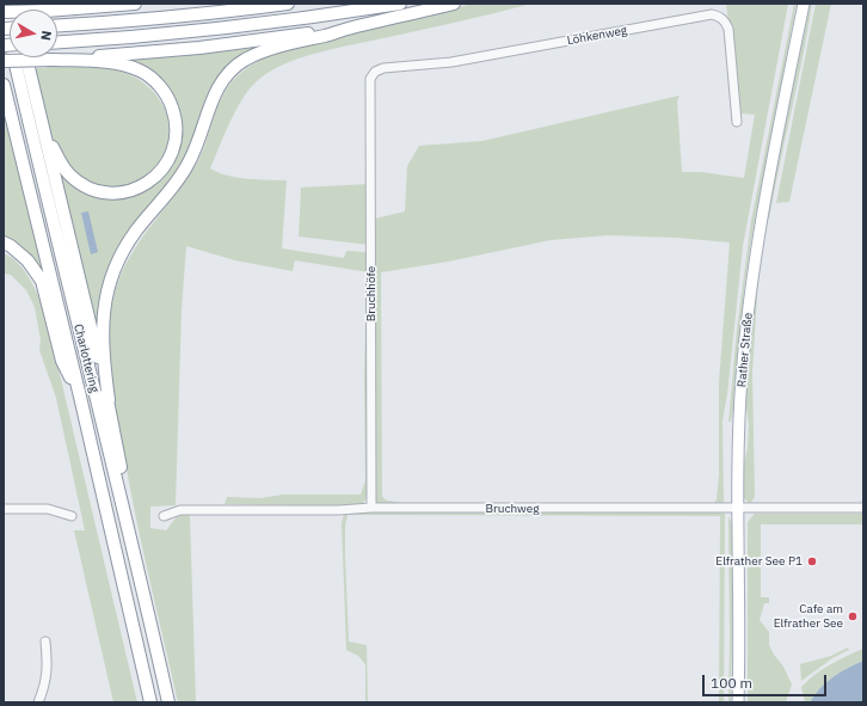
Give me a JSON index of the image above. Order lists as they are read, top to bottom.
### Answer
{
  "streets": {
    "highway": ["Charlottering"],
    "main road": ["Rather Straße"],
    "street": ["Löhkenweg", "Bruchhöfe", "Bruchweg"]
  },
  "crossings": [
    ["Löhkenweg", "Bruchhöfe"],
    ["Bruchhöfe", "Bruchweg"],
    ["Rather Straße", "Bruchweg"]
  ],
  "places": ["Elfrather See P1", "Cafe am Elfrather See"],
  "scale_bar": "100 m",
  "north": "right"
}
